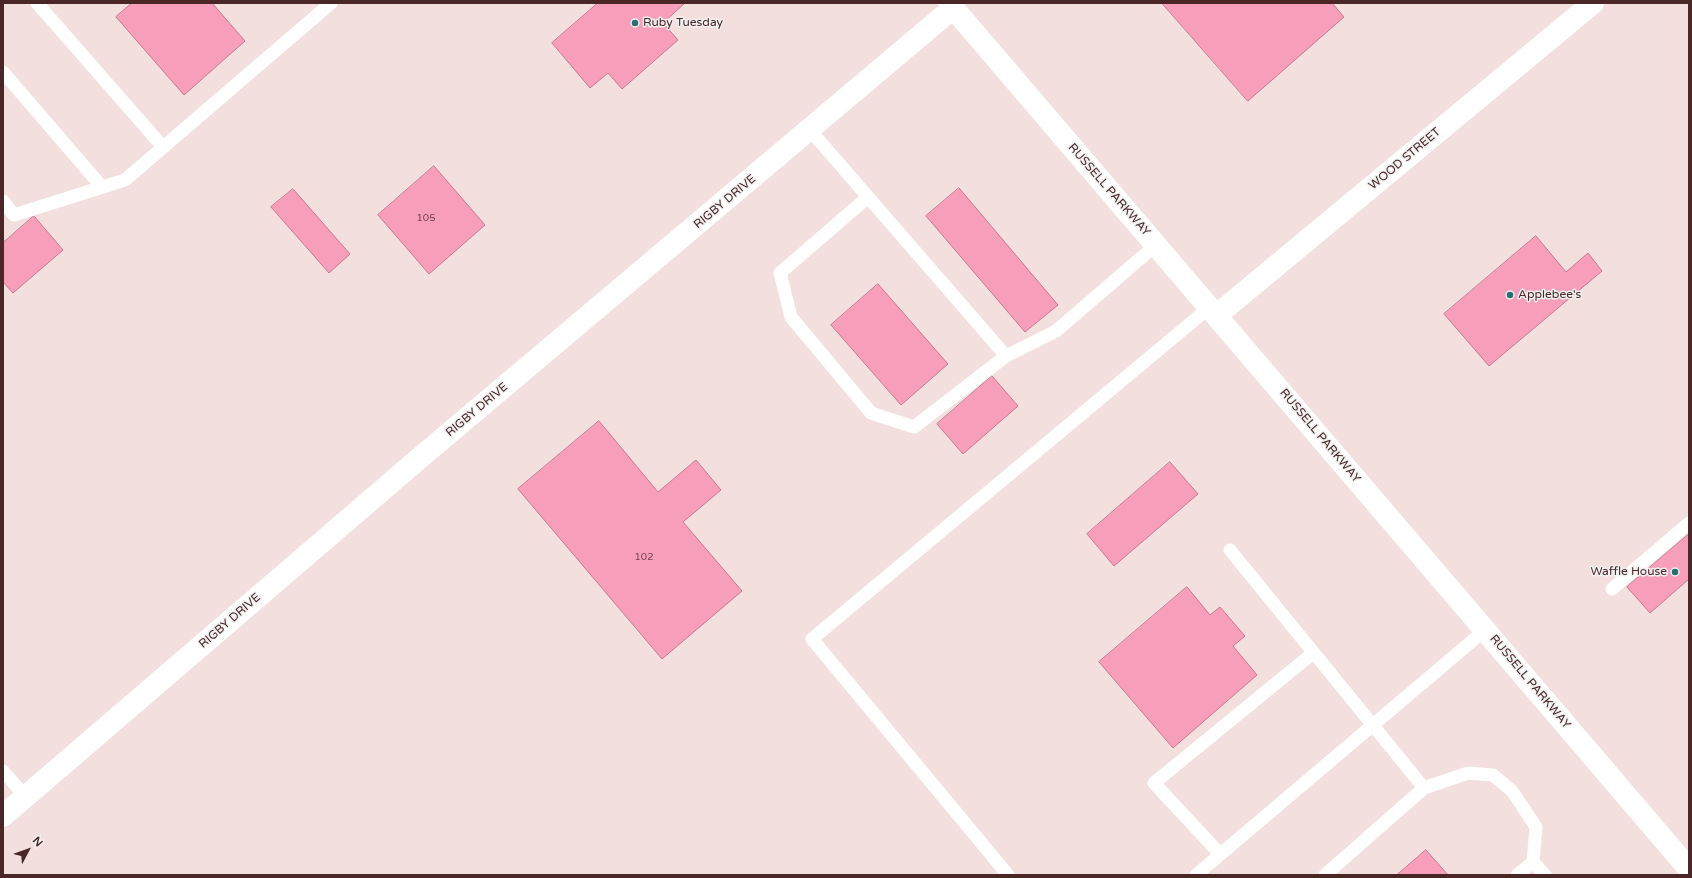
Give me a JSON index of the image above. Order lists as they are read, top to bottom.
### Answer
{
  "streets": {
    "street": ["WOOD STREET", "RUSSELL PARKWAY", "RIGBY DRIVE"]
  },
  "crossings": [
    ["WOOD STREET", "RUSSELL PARKWAY"],
    ["RUSSELL PARKWAY", "RIGBY DRIVE"]
  ],
  "places": ["Ruby Tuesday", "Applebee's", "Waffle House"],
  "house_numbers": ["105", "102"],
  "north": "top right"
}
